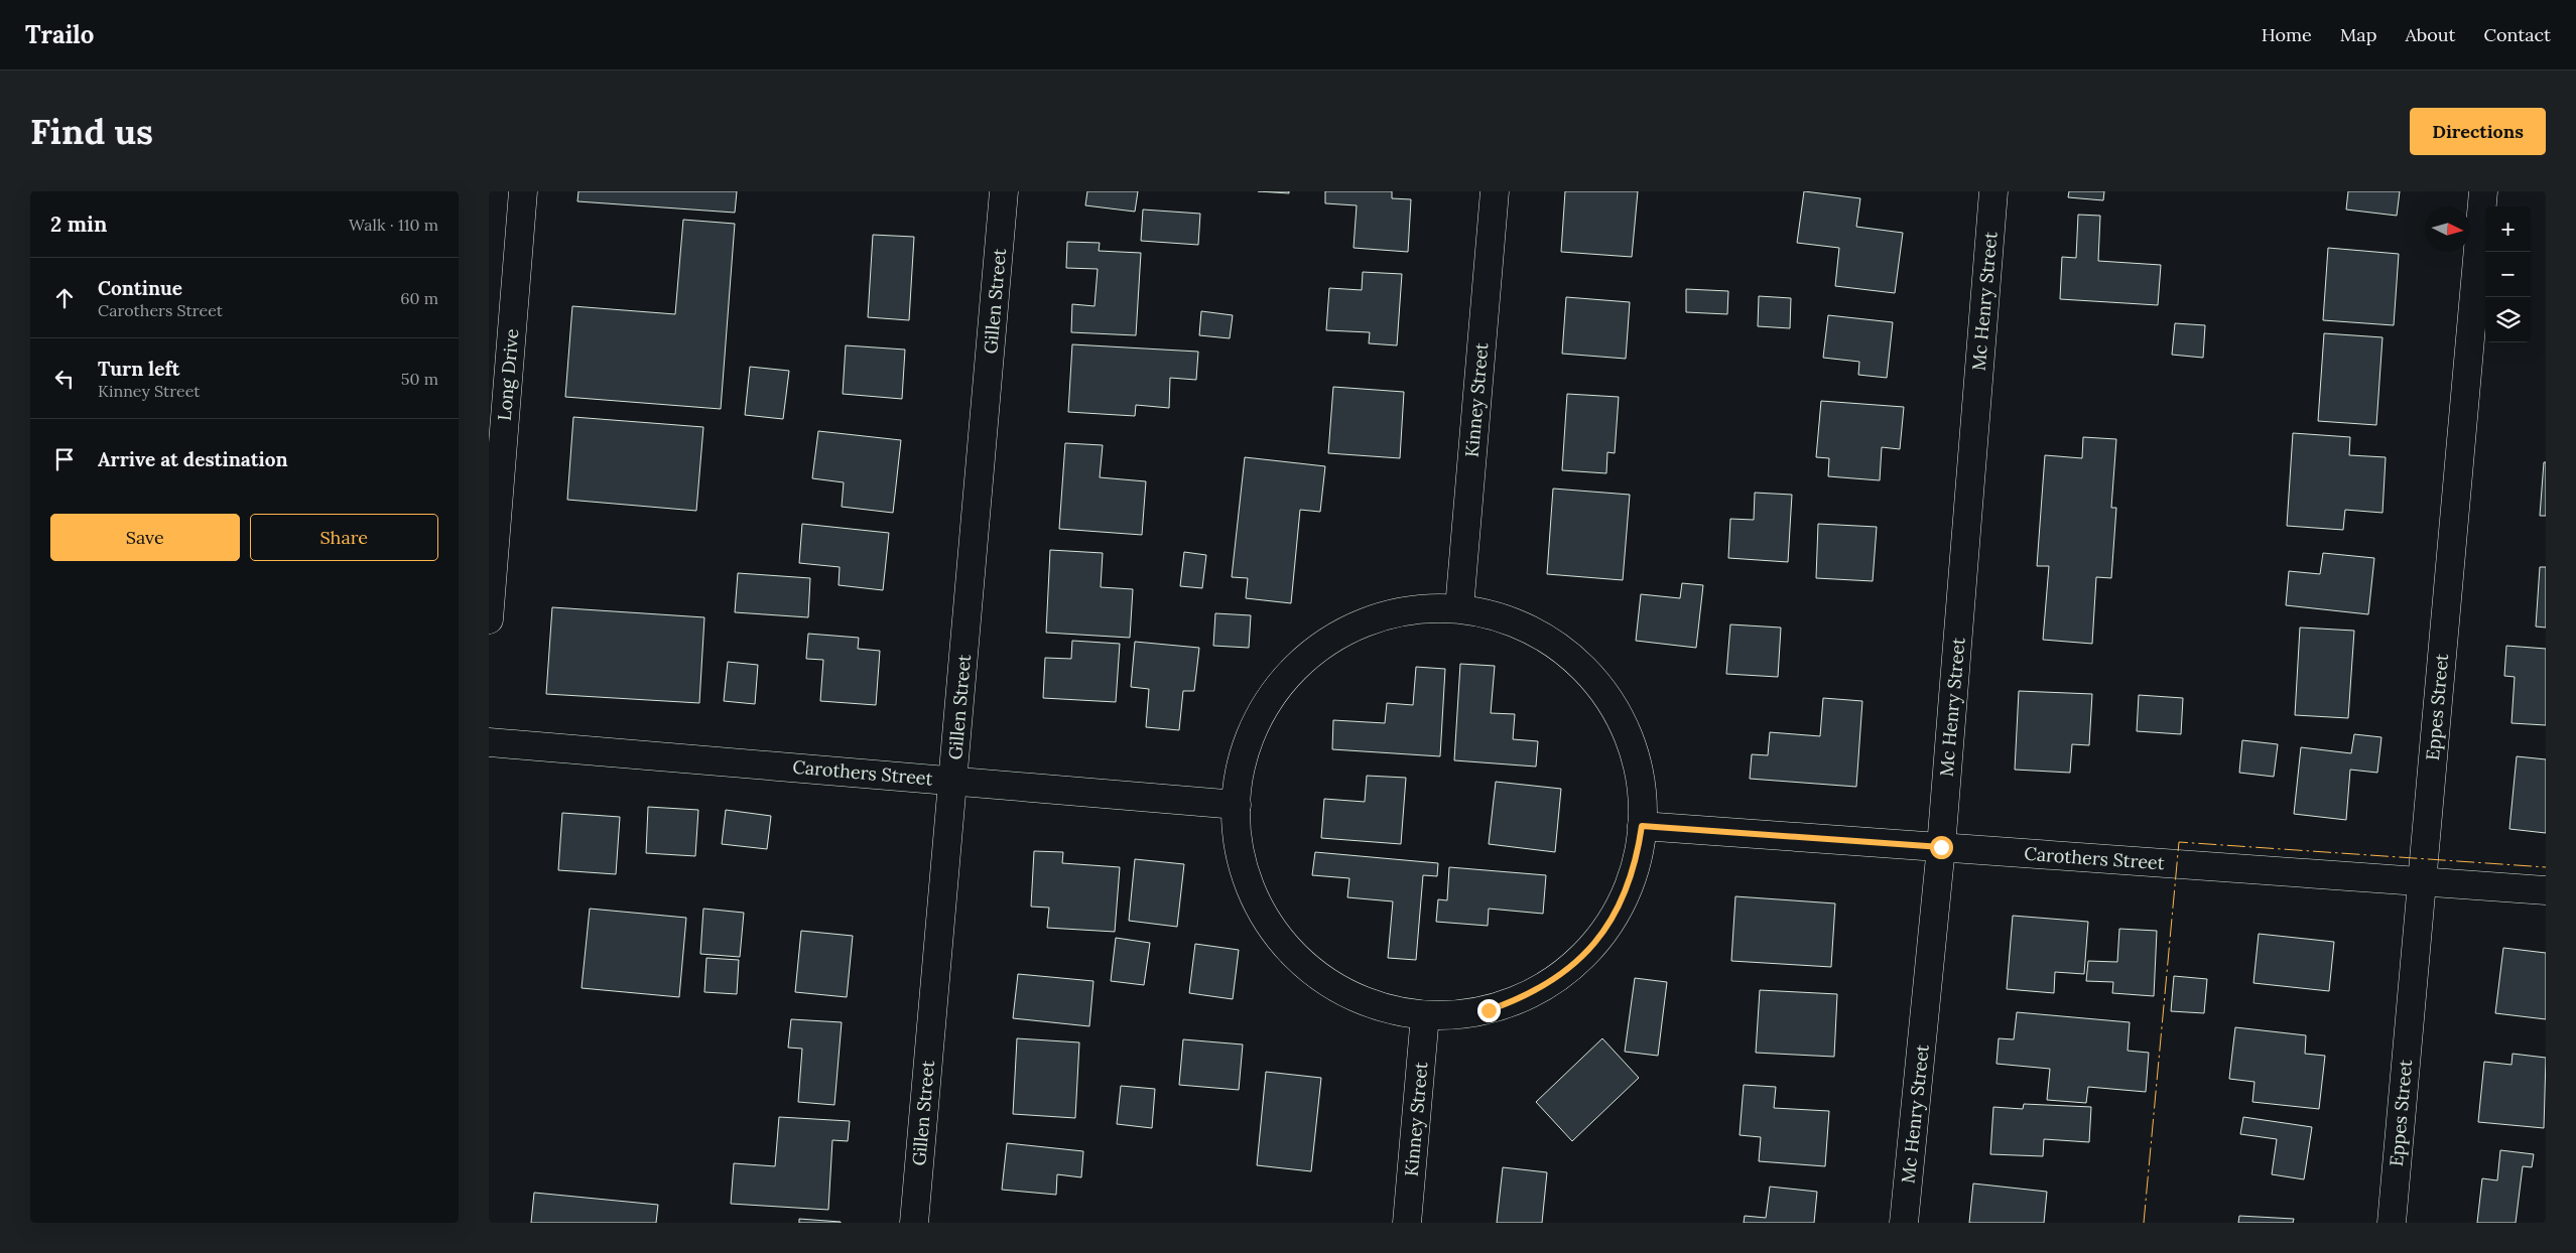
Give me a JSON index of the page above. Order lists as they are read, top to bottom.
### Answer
{
  "streets": {
    "street": [
      "Gillen Street",
      "Mc Henry Street",
      "Long Drive",
      "Kinney Street",
      "Eppes Street",
      "Carothers Street"
    ]
  },
  "crossings": [
    ["Gillen Street", "Carothers Street"],
    ["Mc Henry Street", "Carothers Street"],
    ["Eppes Street", "Carothers Street"]
  ],
  "north": "right",
  "page": {
    "header": "Trailo",
    "nav": [
      "Home",
      "Map",
      "About",
      "Contact"
    ],
    "buttons": [
      "Directions",
      ["Save", "Share"]
    ],
    "title": "Find us",
    "heading": ["2 min", "Walk · 110 m"],
    "map_buttons": ["+", "−"],
    "list": [
      ["Continue", "Carothers Street", "60 m"],
      ["Turn left", "Kinney Street", "50 m"],
      "Arrive at destination"
    ]
  }
}
